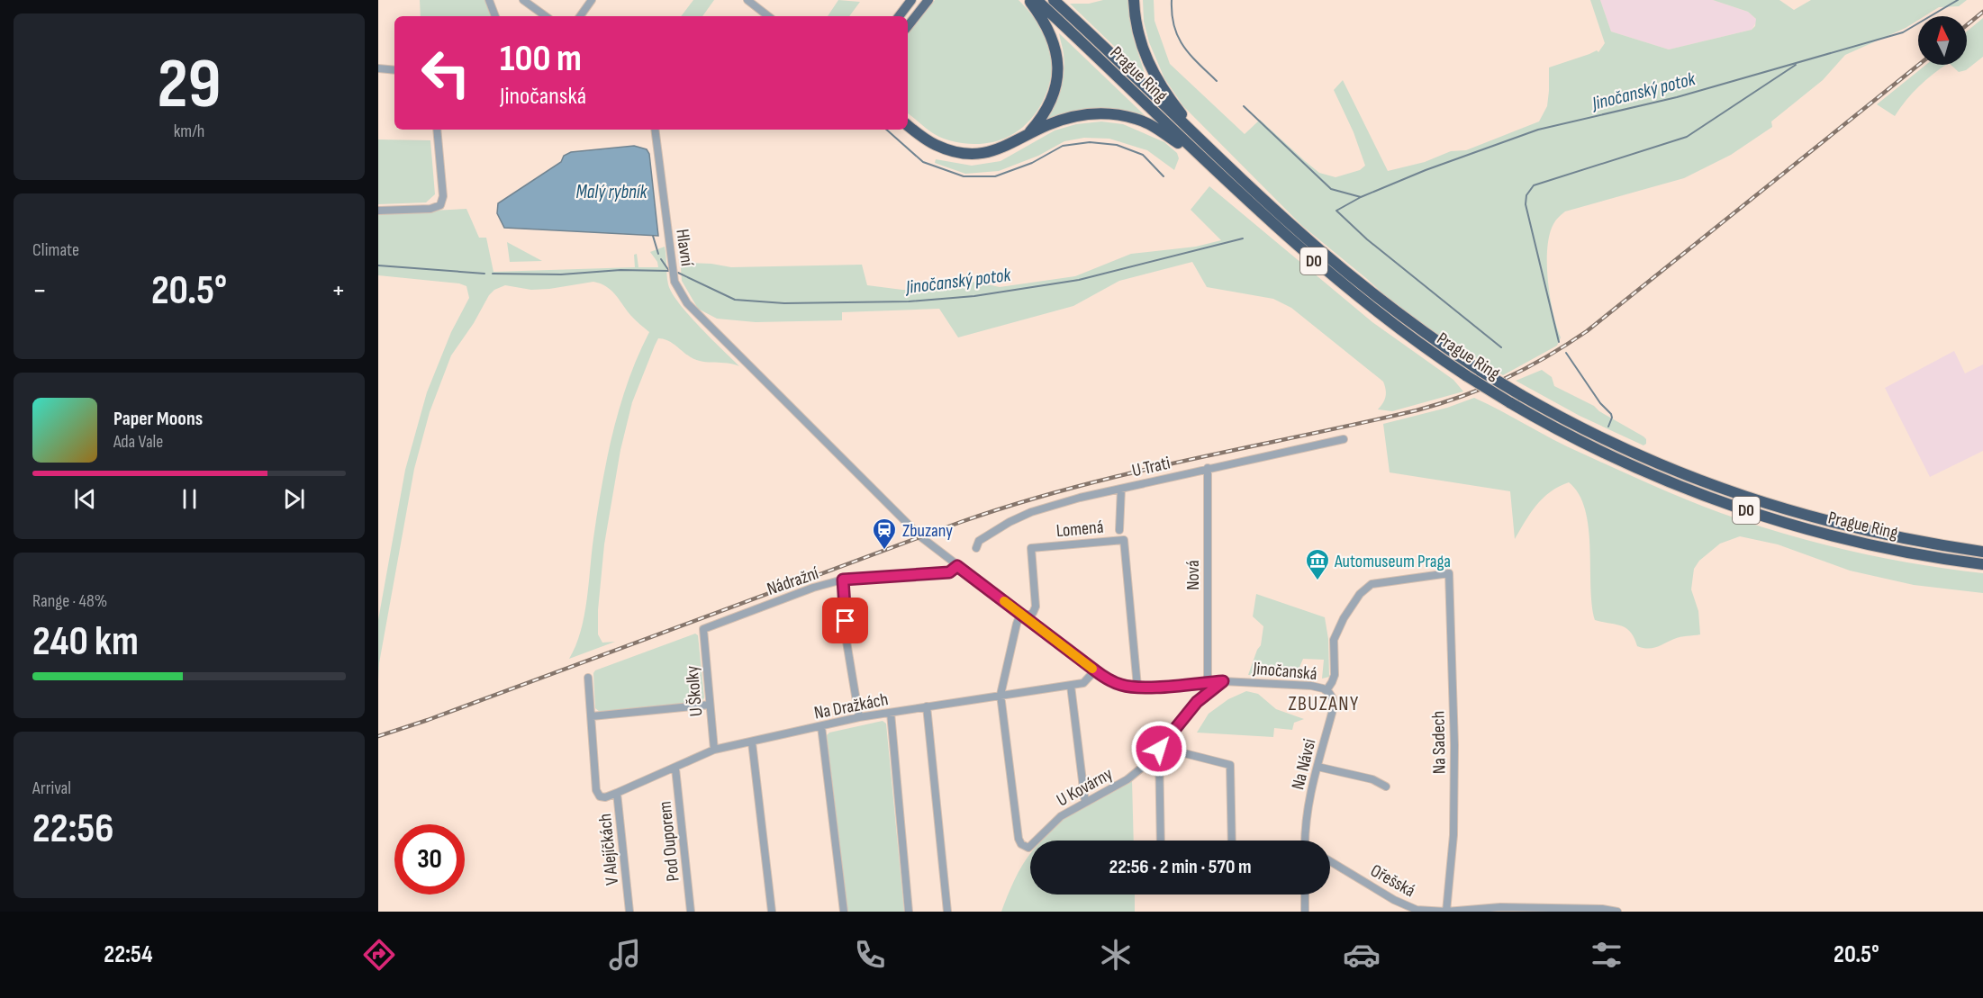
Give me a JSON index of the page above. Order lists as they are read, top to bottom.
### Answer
{
  "streets": {
    "highway": ["Prague Ring", "D0"],
    "street": [
      "Hlavní",
      "U Trati",
      "Lomená",
      "Nová",
      "Nádražní",
      "Jinočanská",
      "U Školky",
      "Na Dražkách",
      "Na Sadech",
      "Na Návsi",
      "U Kovárny",
      "Pod Ouporem",
      "V Alejíčkách",
      "Ořešská"
    ]
  },
  "crossings": [
    ["Hlavní", "Jinočanská"],
    ["U Trati", "Nová"],
    ["Lomená", "Jinočanská"],
    ["Nová", "Jinočanská"],
    ["Nádražní", "Jinočanská"],
    ["Nádražní", "U Školky"],
    ["Jinočanská", "Na Dražkách"],
    ["Jinočanská", "Na Sadech"],
    ["Jinočanská", "Na Návsi"],
    ["Jinočanská", "U Kovárny"],
    ["U Školky", "Na Dražkách"],
    ["Na Dražkách", "U Kovárny"],
    ["Na Dražkách", "Pod Ouporem"],
    ["Na Dražkách", "V Alejíčkách"],
    ["Na Sadech", "Na Návsi"],
    ["Na Sadech", "Ořešská"]
  ],
  "districts": ["ZBUZANY"],
  "water": ["Jinočanský potok", "Malý rybník"],
  "places": {
    "station": ["Zbuzany"],
    "museum": ["Automuseum Praga"]
  },
  "north": "top",
  "page": {
    "tile": [
      ["29", "km/h"],
      "Climate",
      ["Range · 48%", "240 km"],
      ["Arrival", "22:56"]
    ],
    "turn": ["100 m", "Jinočanská"],
    "heat": ["−", "20.5°", "+"],
    "song": ["Paper Moons", "Ada Vale"],
    "limit": "30",
    "trip": "22:56 · 2 min · 570 m",
    "tabs": ["22:54", "20.5°"]
  }
}
